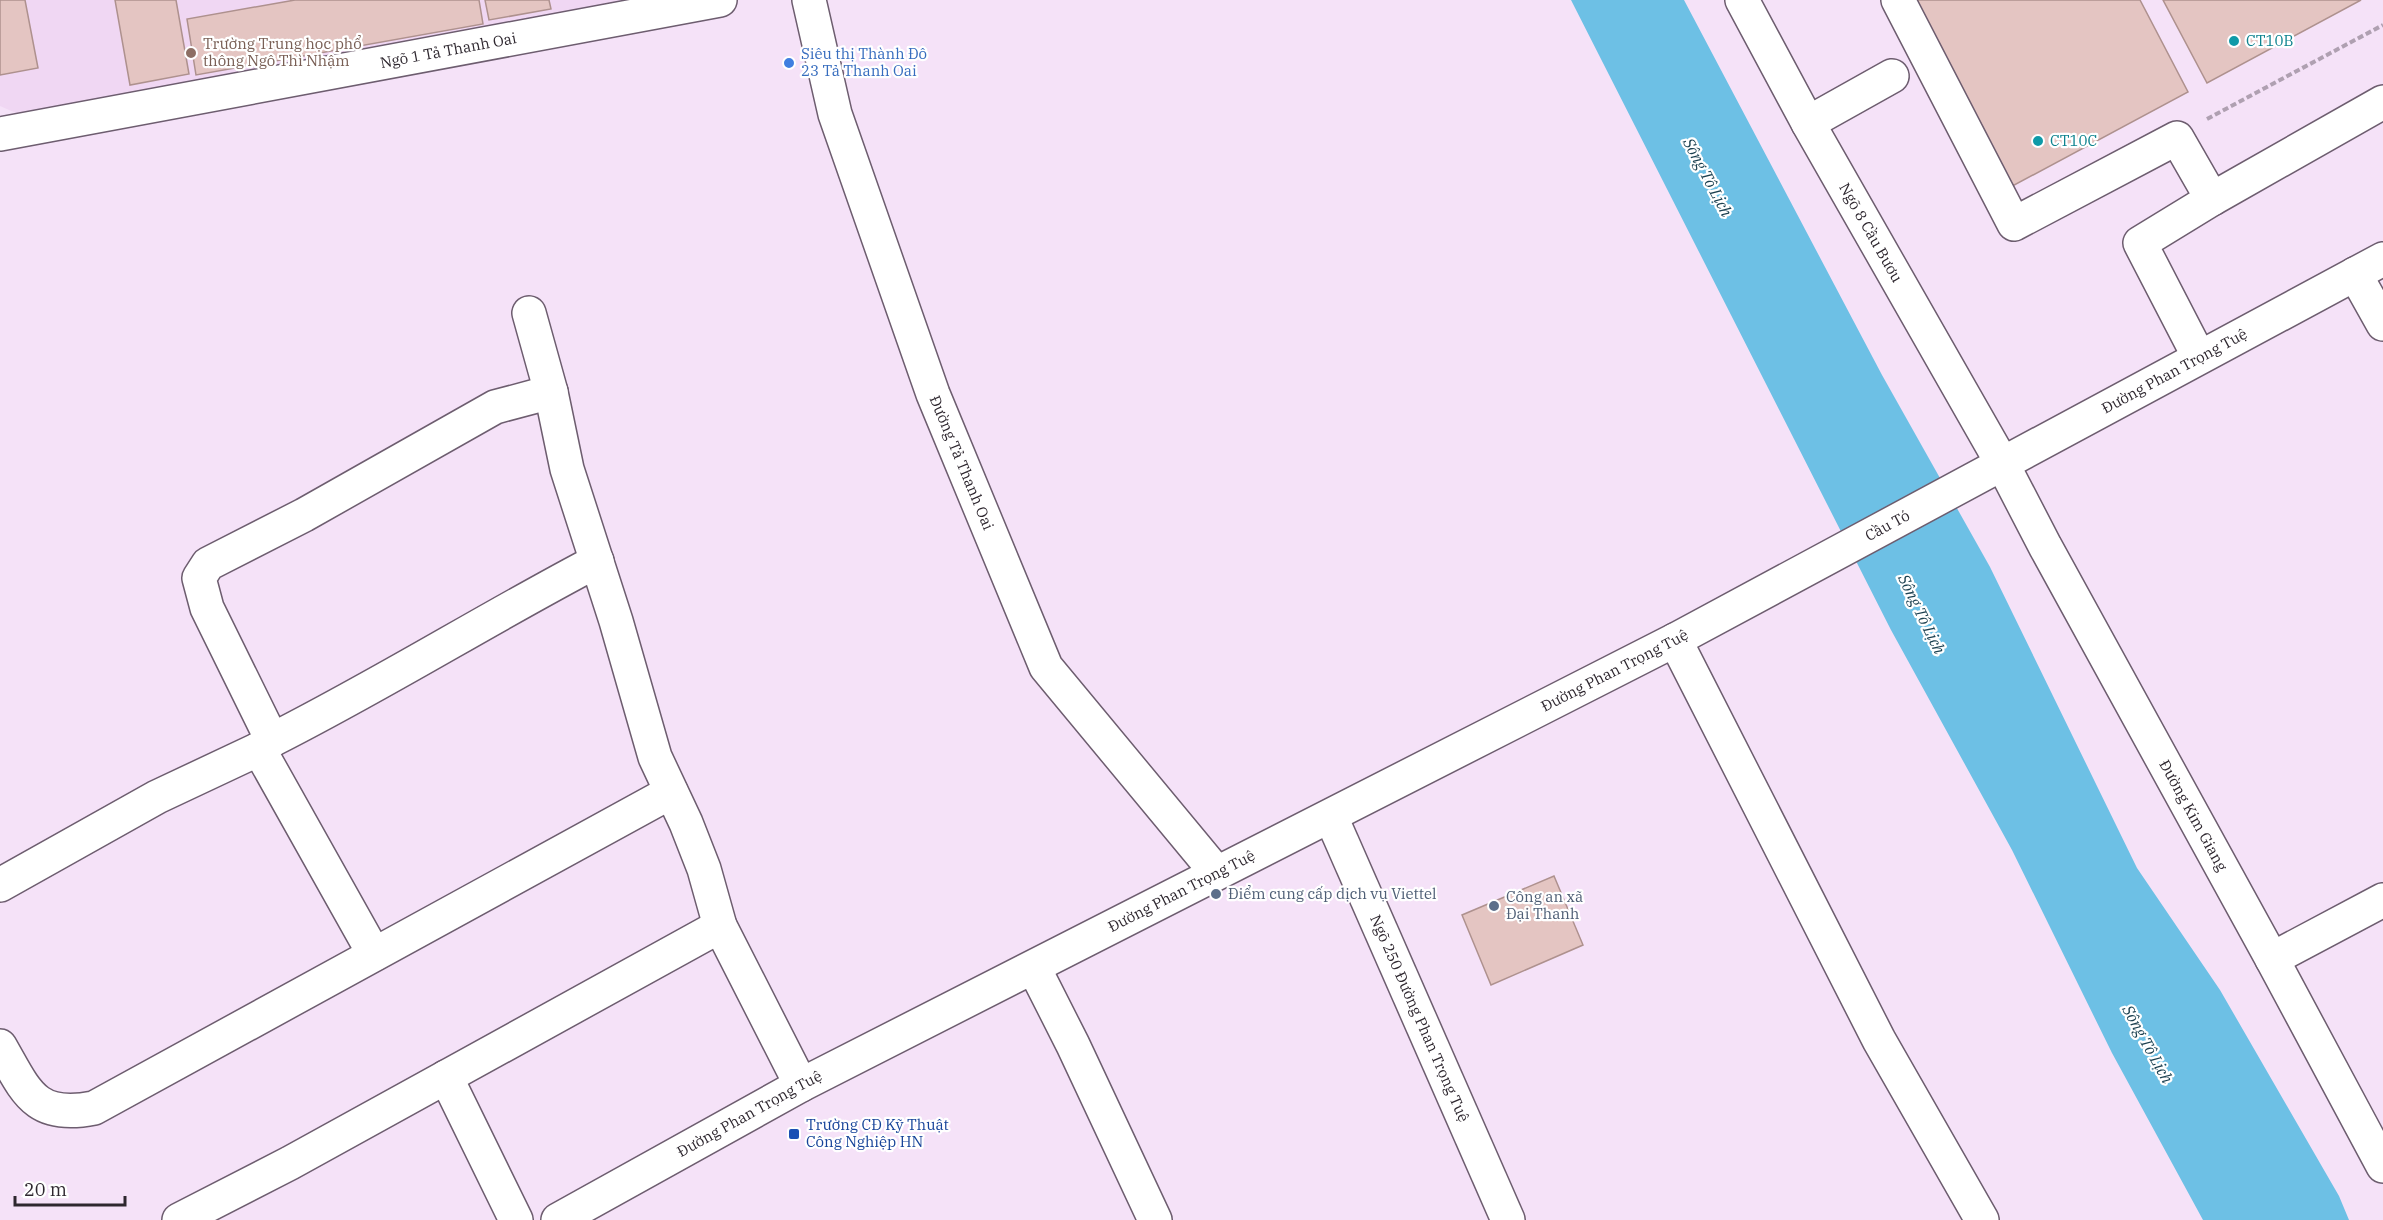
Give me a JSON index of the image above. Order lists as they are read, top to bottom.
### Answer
{
  "streets": {
    "main road": [
      "Ngõ 1 Tả Thanh Oai",
      "Ngõ 8 Cầu Bươu",
      "Đường Phan Trọng Tuệ",
      "Đường Tả Thanh Oai",
      "Cầu Tó",
      "Đường Kim Giang",
      "Ngõ 250 Đường Phan Trọng Tuệ"
    ]
  },
  "crossings": [
    ["Ngõ 8 Cầu Bươu", "Đường Phan Trọng Tuệ"],
    ["Ngõ 8 Cầu Bươu", "Đường Kim Giang"],
    ["Đường Phan Trọng Tuệ", "Đường Tả Thanh Oai"],
    ["Đường Phan Trọng Tuệ", "Cầu Tó"],
    ["Đường Phan Trọng Tuệ", "Đường Kim Giang"],
    ["Đường Phan Trọng Tuệ", "Ngõ 250 Đường Phan Trọng Tuệ"]
  ],
  "water": ["Sông Tô Lịch"],
  "places": {
    "other": [
      "CT10B",
      "Trường Trung học phổ thông Ngô Thì Nhậm",
      "Siêu thị Thành Đô 23 Tả Thanh Oai",
      "CT10C",
      "Điểm cung cấp dịch vụ Viettel",
      "Công an xã Đại Thanh"
    ],
    "transit": ["Trường CĐ Kỹ Thuật Công Nghiệp HN"]
  },
  "scale_bar": "20 m"
}
